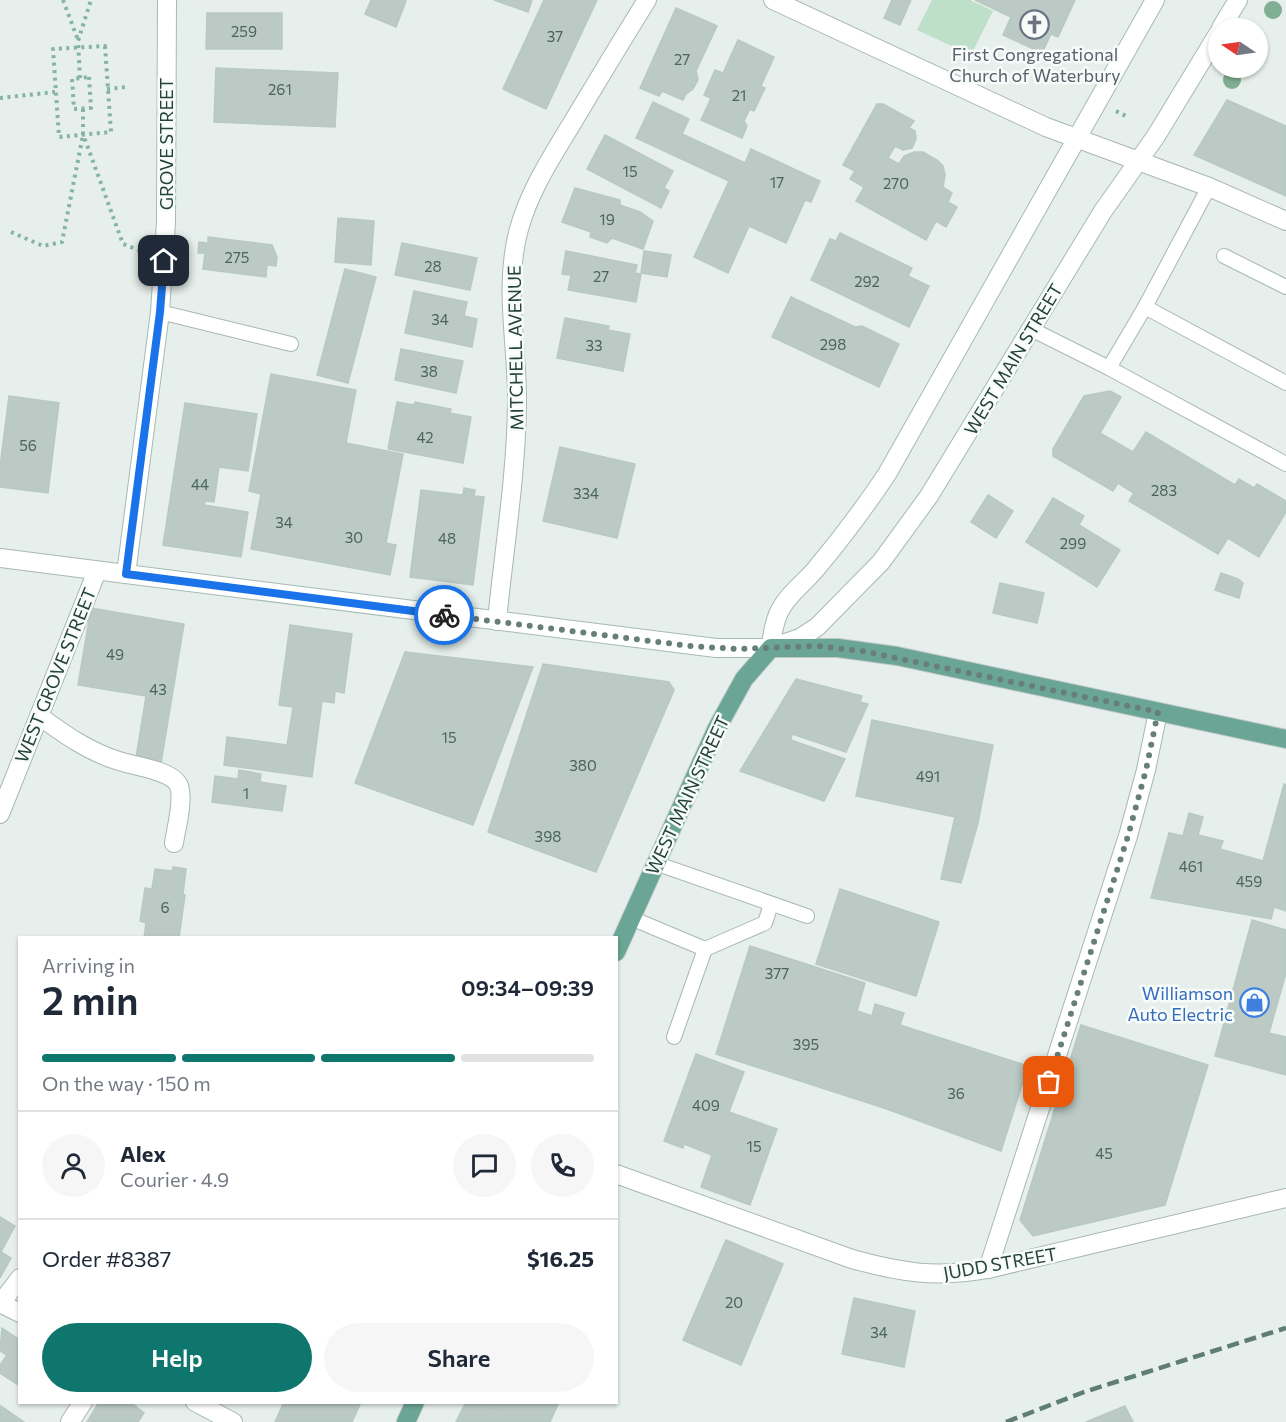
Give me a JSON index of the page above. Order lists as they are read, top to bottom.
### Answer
{
  "streets": {
    "main road": ["WEST MAIN STREET"],
    "street": [
      "GROVE STREET",
      "MITCHELL AVENUE",
      "WEST GROVE STREET",
      "JUDD STREET"
    ]
  },
  "places": {
    "church": ["First Congregational Church of Waterbury"],
    "shop": ["Williamson Auto Electric"]
  },
  "house_numbers": [
    "259",
    "37",
    "27",
    "261",
    "21",
    "15",
    "17",
    "270",
    "19",
    "275",
    "28",
    "27",
    "292",
    "34",
    "298",
    "33",
    "38",
    "42",
    "56",
    "44",
    "283",
    "334",
    "34",
    "30",
    "48",
    "299",
    "49",
    "43",
    "15",
    "380",
    "491",
    "1",
    "398",
    "461",
    "459",
    "6",
    "377",
    "395",
    "36",
    "409",
    "15",
    "45",
    "20",
    "34"
  ],
  "north": "left",
  "page": {
    "heading": ["2 min", "Arriving in", "09:34–09:39"],
    "panel": [
      "Alex",
      "Courier · 4.9",
      "Order #8387",
      "$16.25"
    ],
    "bar": "On the way · 150 m",
    "buttons": ["Help", "Share"]
  }
}
